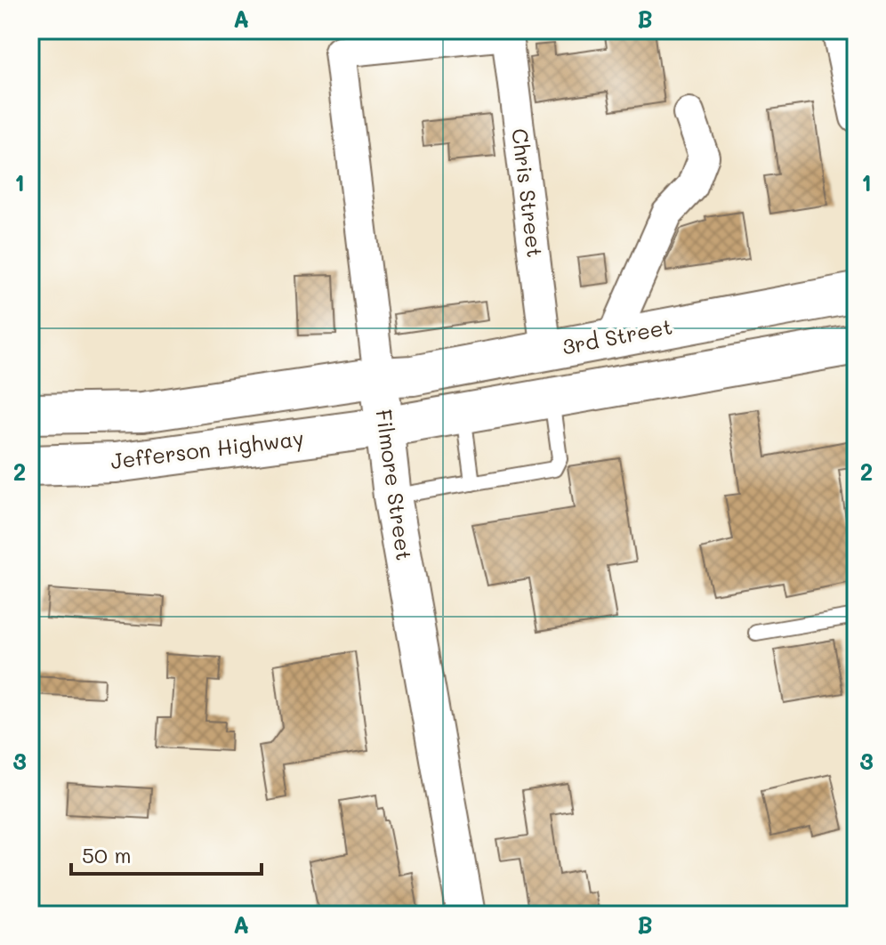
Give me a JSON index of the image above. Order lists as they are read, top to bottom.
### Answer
{
  "streets": {
    "main road": ["3rd Street", "Jefferson Highway"],
    "street": ["Chris Street", "Filmore Street"]
  },
  "crossings": [
    ["Chris Street", "3rd Street"],
    ["Chris Street", "Filmore Street"],
    ["3rd Street", "Filmore Street"],
    ["Jefferson Highway", "Filmore Street"]
  ],
  "scale_bar": "50 m",
  "grid": {
    "columns": ["A", "B"],
    "rows": ["1", "2", "3"]
  }
}
